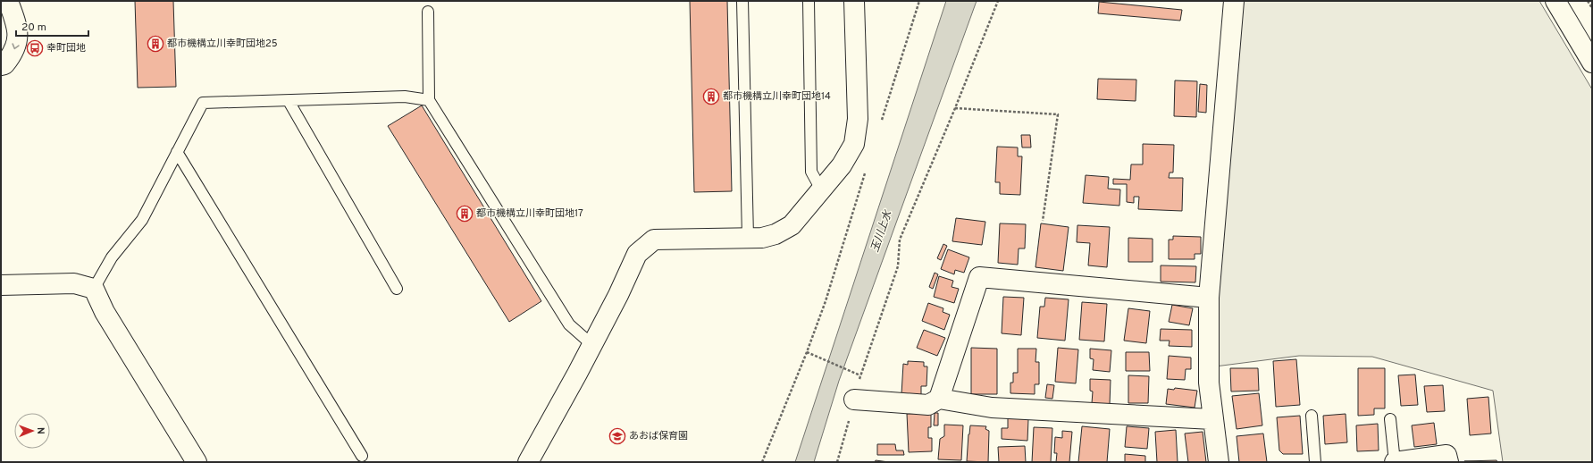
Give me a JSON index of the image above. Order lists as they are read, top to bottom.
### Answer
{
  "water": ["玉川上水"],
  "places": {
    "building": ["都市機構立川幸町団地25", "都市機構立川幸町団地14", "都市機構立川幸町団地17"],
    "bus stop": ["幸町団地"],
    "school or university": ["あおば保育園"]
  },
  "scale_bar": "20 m",
  "north": "right"
}
